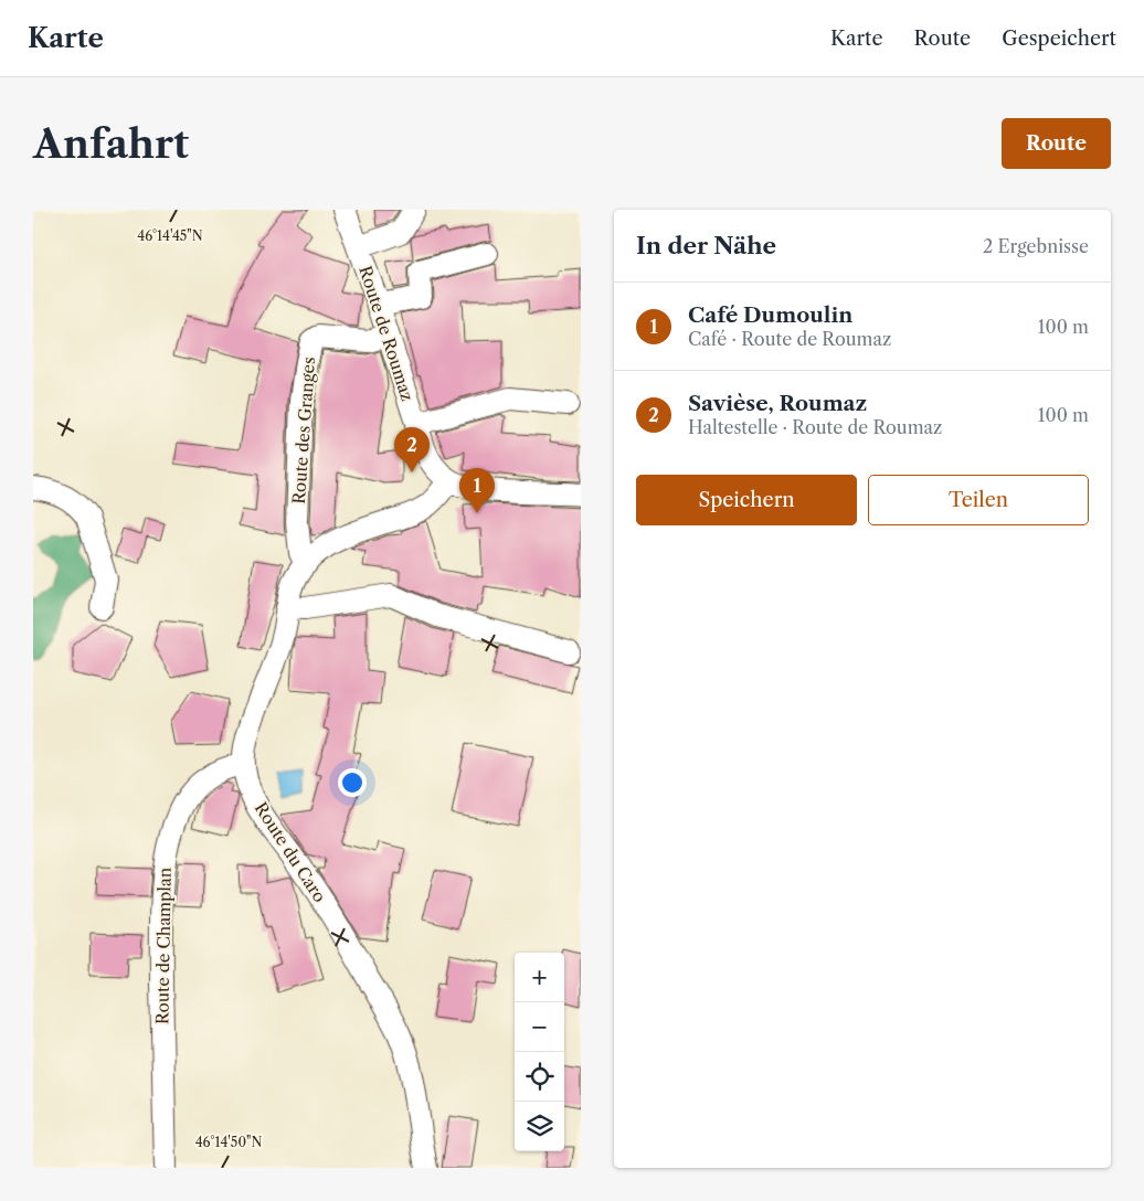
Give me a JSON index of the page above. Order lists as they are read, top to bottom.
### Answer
{
  "streets": {
    "street": [
      "Route de Roumaz",
      "Route des Granges",
      "Route du Caro",
      "Route de Champlan"
    ]
  },
  "crossings": [
    ["Route de Roumaz", "Route des Granges"],
    ["Route de Roumaz", "Route du Caro"],
    ["Route des Granges", "Route du Caro"],
    ["Route du Caro", "Route de Champlan"]
  ],
  "page": {
    "header": "Karte",
    "nav": ["Karte", "Route", "Gespeichert"],
    "buttons": [
      "Route",
      ["Speichern", "Teilen"]
    ],
    "title": "Anfahrt",
    "heading": ["In der Nähe", "2 Ergebnisse"],
    "list": [
      {
        "mark": "1",
        "name": "Café Dumoulin",
        "note": "Café · Route de Roumaz",
        "value": "100 m"
      },
      {
        "mark": "2",
        "name": "Savièse, Roumaz",
        "note": "Haltestelle · Route de Roumaz",
        "value": "100 m"
      }
    ],
    "pins": ["2", "1"],
    "map_buttons": ["+", "−"]
  },
  "coordinates": ["46°14'45\"N", "46°14'50\"N"]
}
